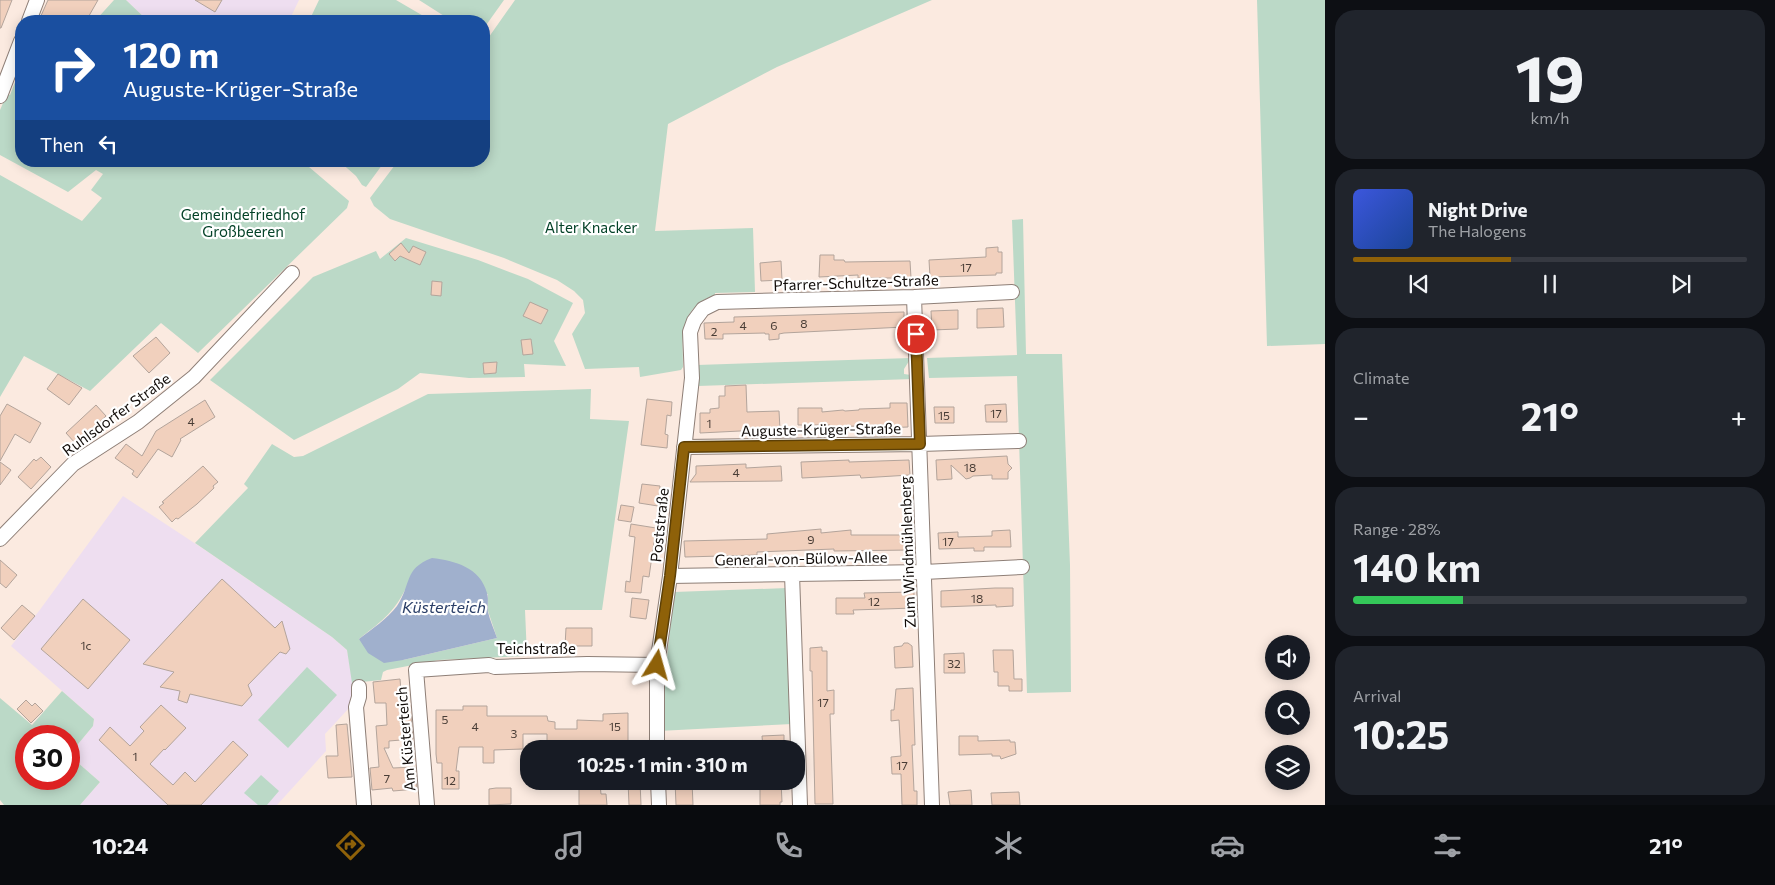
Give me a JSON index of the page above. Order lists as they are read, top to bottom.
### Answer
{
  "streets": {
    "street": [
      "Pfarrer-Schultze-Straße",
      "Ruhlsdorfer Straße",
      "Auguste-Krüger-Straße",
      "Poststraße",
      "Zum Windmühlenberg",
      "General-von-Bülow-Allee",
      "Teichstraße",
      "Am Küsterteich"
    ]
  },
  "crossings": [
    ["Pfarrer-Schultze-Straße", "Poststraße"],
    ["Pfarrer-Schultze-Straße", "Zum Windmühlenberg"],
    ["Auguste-Krüger-Straße", "Poststraße"],
    ["Auguste-Krüger-Straße", "Zum Windmühlenberg"],
    ["Poststraße", "General-von-Bülow-Allee"],
    ["Poststraße", "Teichstraße"],
    ["Zum Windmühlenberg", "General-von-Bülow-Allee"],
    ["Teichstraße", "Am Küsterteich"]
  ],
  "water": ["Küsterteich"],
  "parks": ["Gemeindefriedhof Großbeeren", "Alter Knacker"],
  "house_numbers": [
    "17",
    "8",
    "4",
    "6",
    "2",
    "17",
    "15",
    "4",
    "1",
    "18",
    "4",
    "9",
    "17",
    "18",
    "12",
    "1c",
    "32",
    "17",
    "5",
    "4",
    "15",
    "3",
    "1",
    "17",
    "7",
    "12"
  ],
  "page": {
    "tile": [
      ["19", "km/h"],
      "Climate",
      ["Range · 28%", "140 km"],
      ["Arrival", "10:25"]
    ],
    "turn": ["120 m", "Auguste-Krüger-Straße"],
    "then": "Then",
    "song": ["Night Drive", "The Halogens"],
    "heat": ["−", "21°", "+"],
    "limit": "30",
    "trip": "10:25 · 1 min · 310 m",
    "tabs": ["10:24", "21°"]
  }
}
